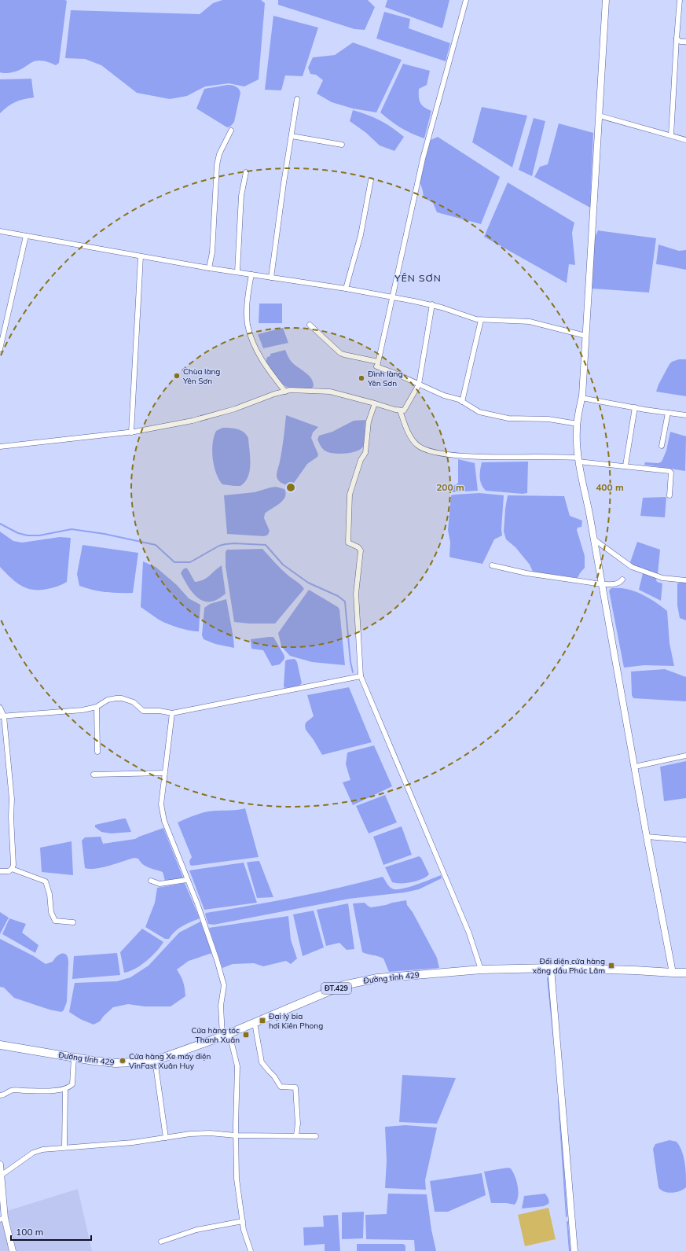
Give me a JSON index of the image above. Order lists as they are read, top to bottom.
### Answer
{
  "streets": {
    "main road": ["Đường tỉnh 429", "ĐT.429"]
  },
  "districts": ["YÊN SƠN"],
  "places": {
    "other": ["Chùa làng Yên Sơn", "Đình làng Yên Sơn", "Cửa hàng Xe máy điện VinFast Xuân Huy"],
    "transit": ["Đối diện cửa hàng xăng dầu Phúc Lâm", "Đại lý bia hơi Kiên Phong", "Cửa hàng tóc Thanh Xuân"]
  },
  "scale_bar": "100 m",
  "rings": ["200 m", "400 m"]
}
